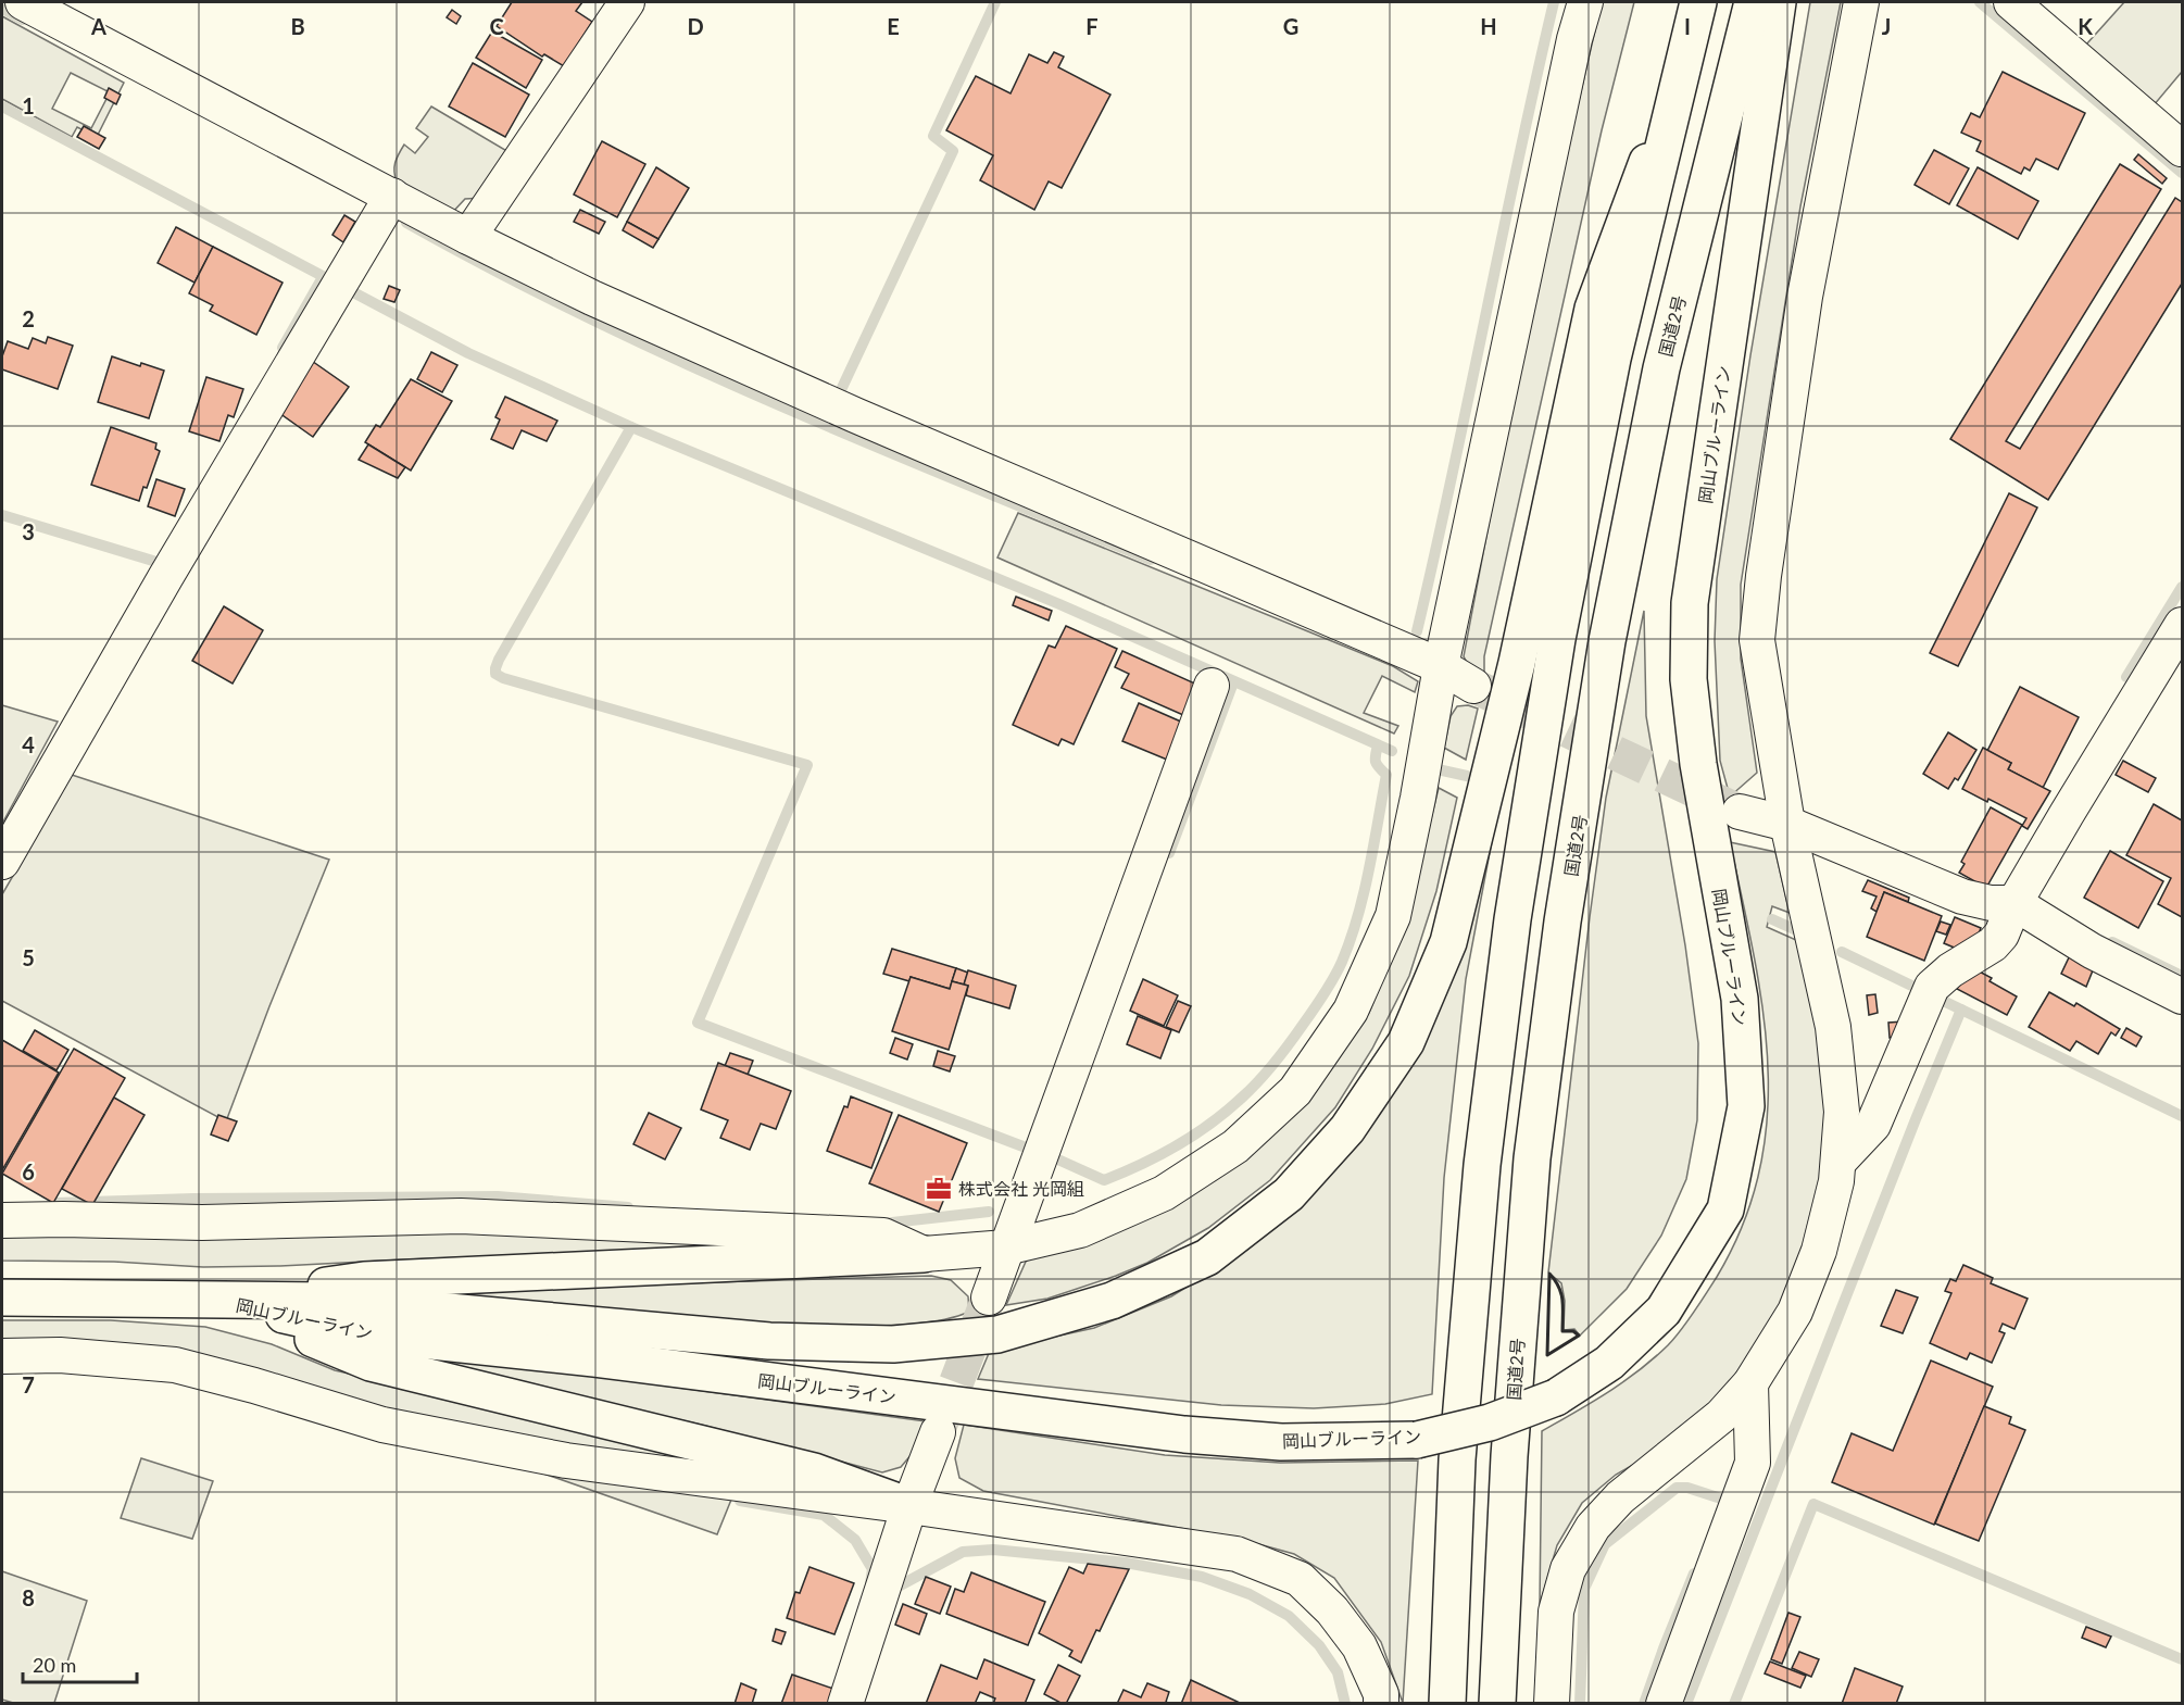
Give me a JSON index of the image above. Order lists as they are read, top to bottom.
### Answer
{
  "streets": {
    "main road": ["国道2号", "岡山ブルーライン"]
  },
  "places": {
    "office": ["株式会社 光岡組"]
  },
  "scale_bar": "20 m",
  "grid": {
    "columns": [
      "A",
      "B",
      "C",
      "D",
      "E",
      "F",
      "G",
      "H",
      "I",
      "J",
      "K"
    ],
    "rows": [
      "1",
      "2",
      "3",
      "4",
      "5",
      "6",
      "7",
      "8"
    ]
  }
}
